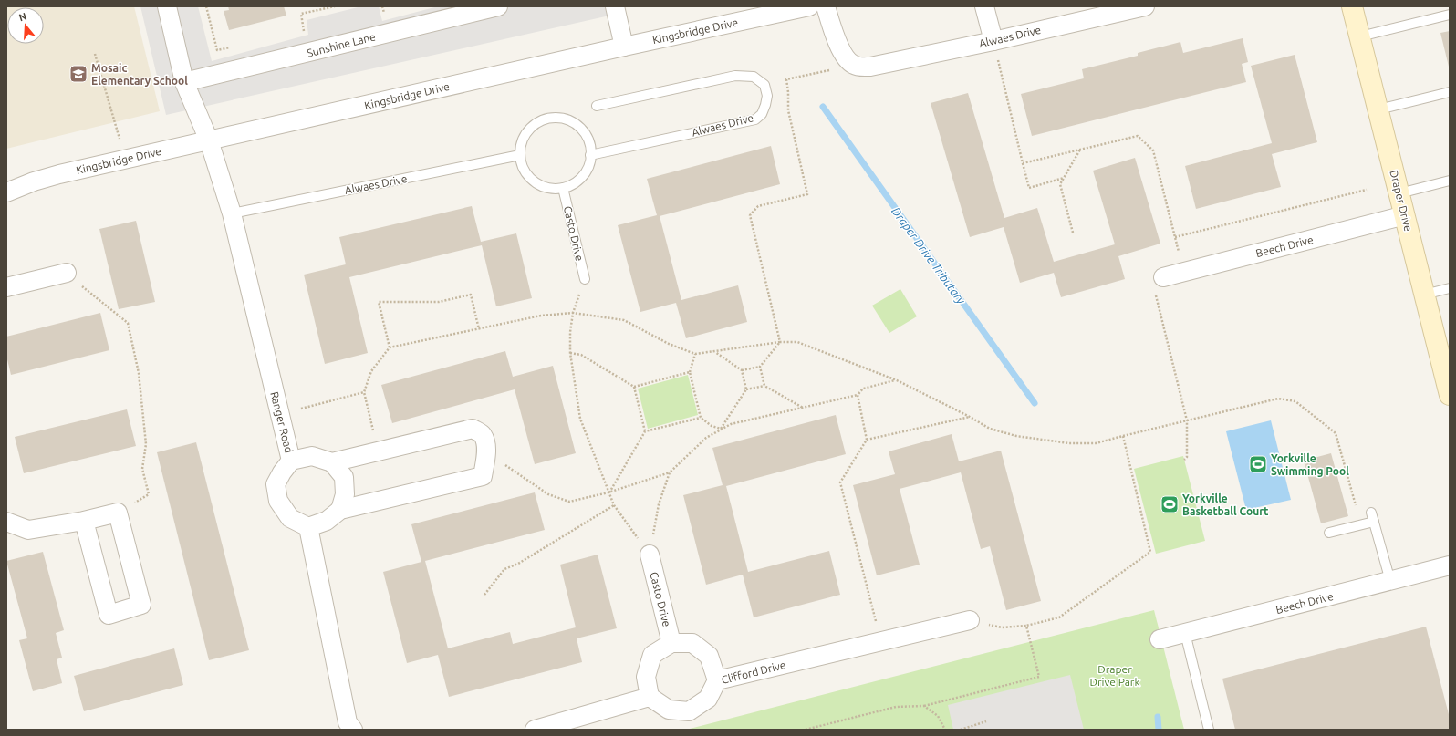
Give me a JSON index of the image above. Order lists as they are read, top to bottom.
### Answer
{
  "streets": {
    "street": [
      "Kingsbridge Drive",
      "Alwaes Drive",
      "Sunshine Lane",
      "Draper Drive",
      "Casto Drive",
      "Beech Drive",
      "Ranger Road",
      "Clifford Drive"
    ]
  },
  "crossings": [
    ["Kingsbridge Drive", "Ranger Road"],
    ["Alwaes Drive", "Casto Drive"],
    ["Alwaes Drive", "Ranger Road"],
    ["Sunshine Lane", "Ranger Road"],
    ["Draper Drive", "Beech Drive"],
    ["Casto Drive", "Clifford Drive"]
  ],
  "water": ["Draper Drive Tributary"],
  "parks": ["Draper Drive Park"],
  "places": {
    "school or university": ["Mosaic Elementary School"],
    "sports": ["Yorkville Swimming Pool", "Yorkville Basketball Court"]
  },
  "north": "top"
}
